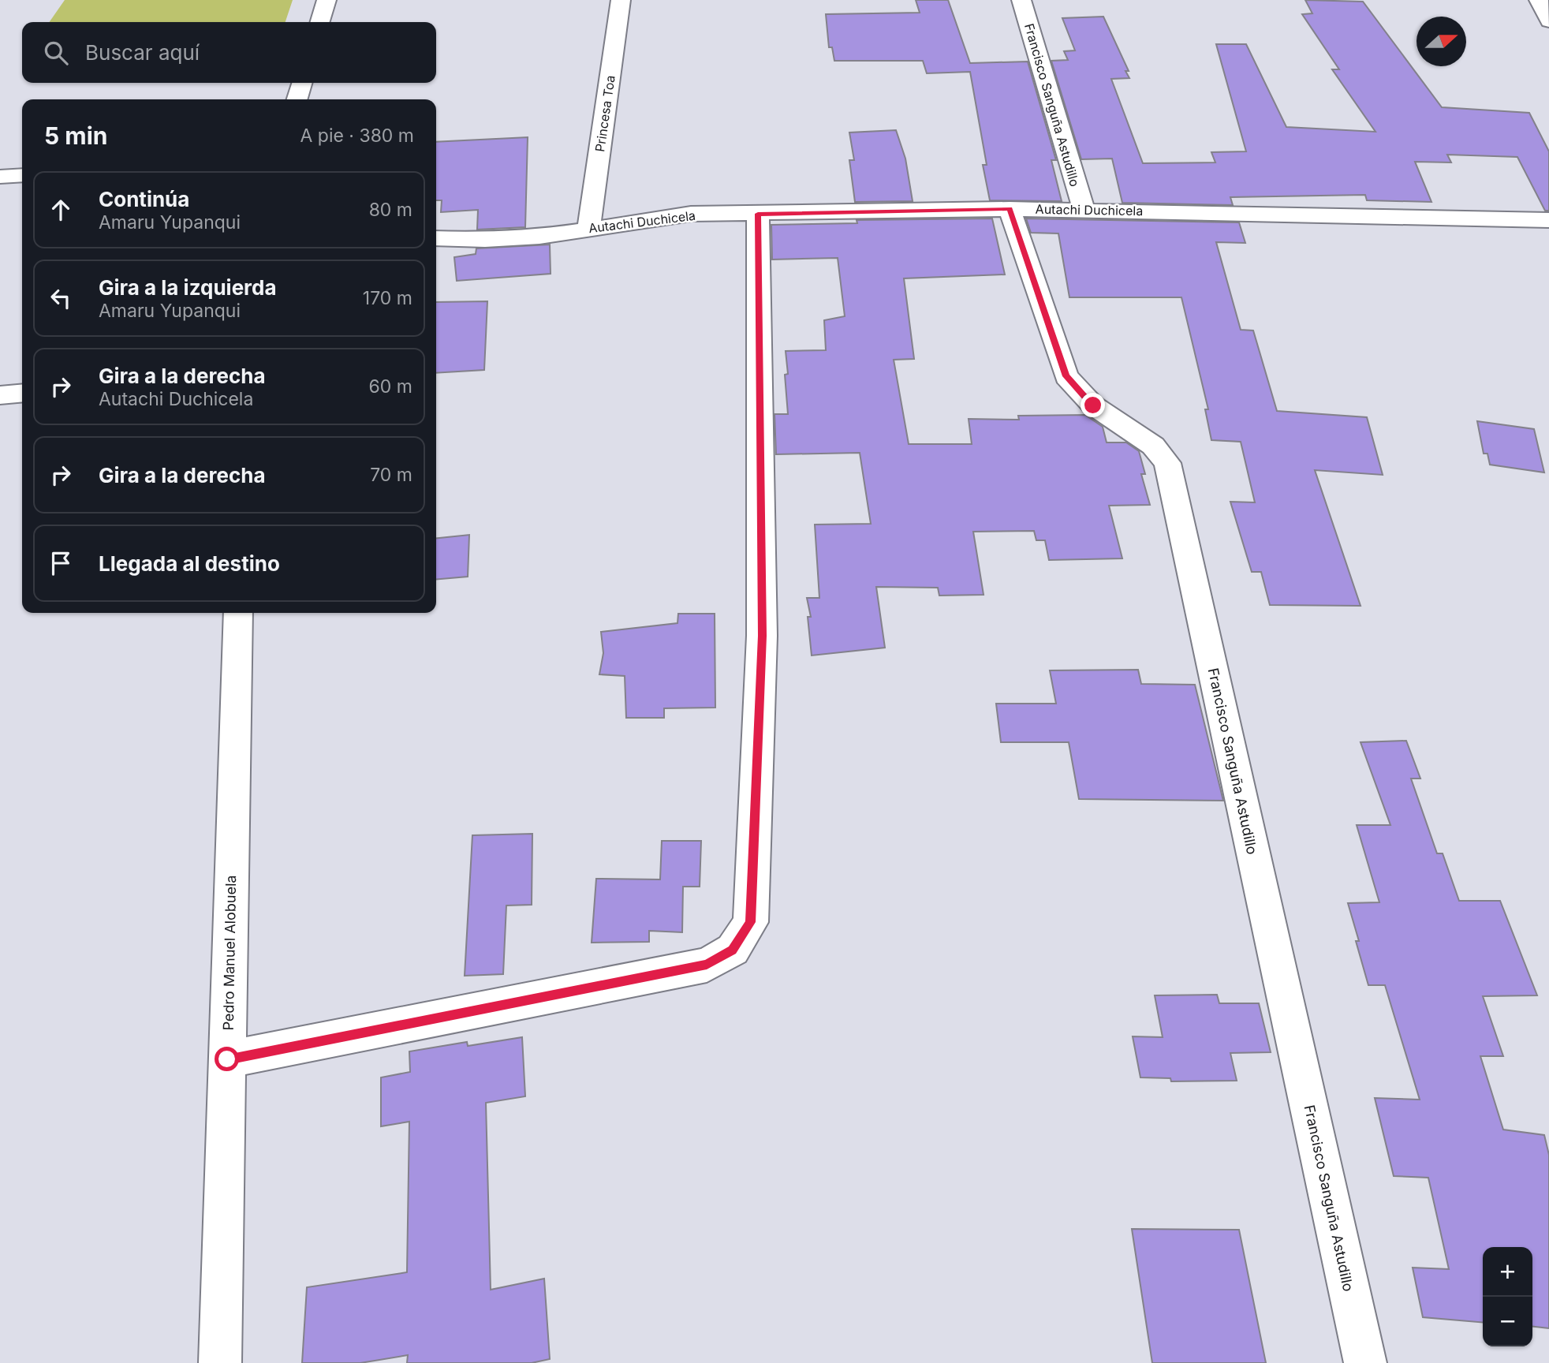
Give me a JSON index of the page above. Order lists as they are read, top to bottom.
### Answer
{
  "streets": {
    "street": [
      "Francisco Sanguña Astudillo",
      "Princesa Toa",
      "Autachi Duchicela",
      "Pedro Manuel Alobuela"
    ]
  },
  "crossings": [
    ["Francisco Sanguña Astudillo", "Autachi Duchicela"],
    ["Princesa Toa", "Autachi Duchicela"]
  ],
  "north": "right",
  "page": {
    "search": "Buscar aquí",
    "heading": ["5 min", "A pie · 380 m"],
    "list": [
      ["Continúa", "Amaru Yupanqui", "80 m"],
      ["Gira a la izquierda", "Amaru Yupanqui", "170 m"],
      ["Gira a la derecha", "Autachi Duchicela", "60 m"],
      ["Gira a la derecha", "70 m"],
      "Llegada al destino"
    ],
    "map_buttons": ["+", "−"]
  }
}
